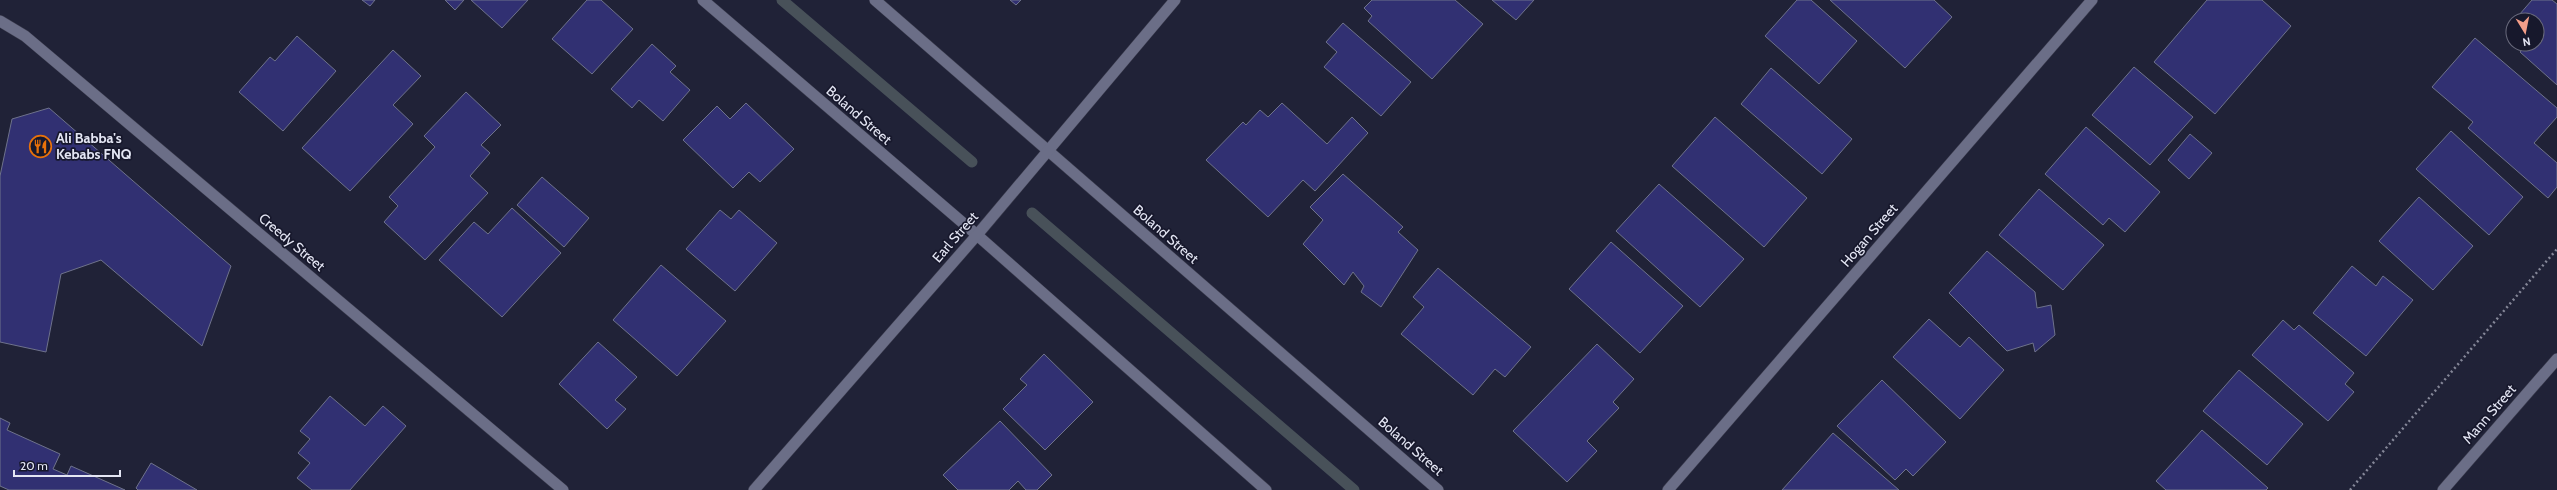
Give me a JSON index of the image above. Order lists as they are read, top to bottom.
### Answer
{
  "streets": {
    "street": [
      "Boland Street",
      "Hogan Street",
      "Earl Street",
      "Creedy Street",
      "Mann Street"
    ]
  },
  "crossings": [
    ["Boland Street", "Earl Street"]
  ],
  "places": {
    "restaurant": ["Ali Babba's Kebabs FNQ"]
  },
  "scale_bar": "20 m",
  "north": "bottom"
}
